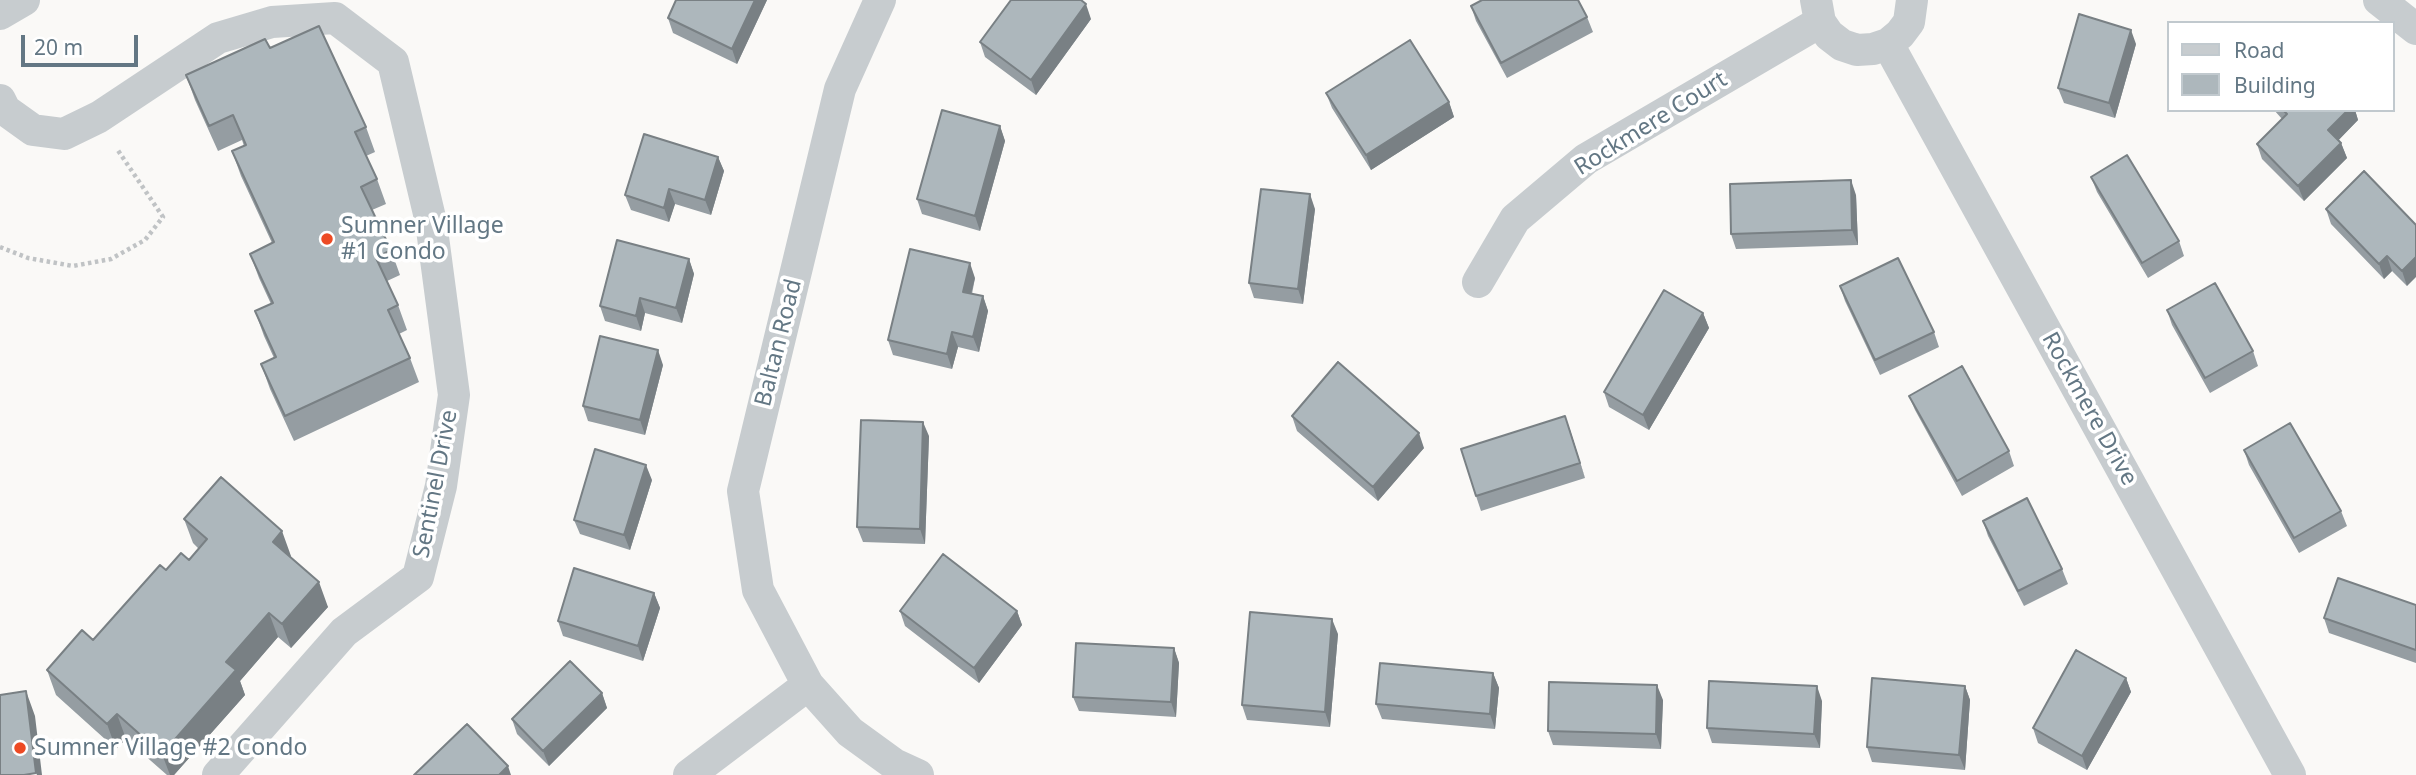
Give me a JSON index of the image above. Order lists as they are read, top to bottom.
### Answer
{
  "streets": {
    "street": [
      "Rockmere Court",
      "Baltan Road",
      "Rockmere Drive",
      "Sentinel Drive"
    ]
  },
  "places": ["Sumner Village #1 Condo", "Sumner Village #2 Condo"],
  "legend": ["Road", "Building"],
  "scale_bar": "20 m"
}
